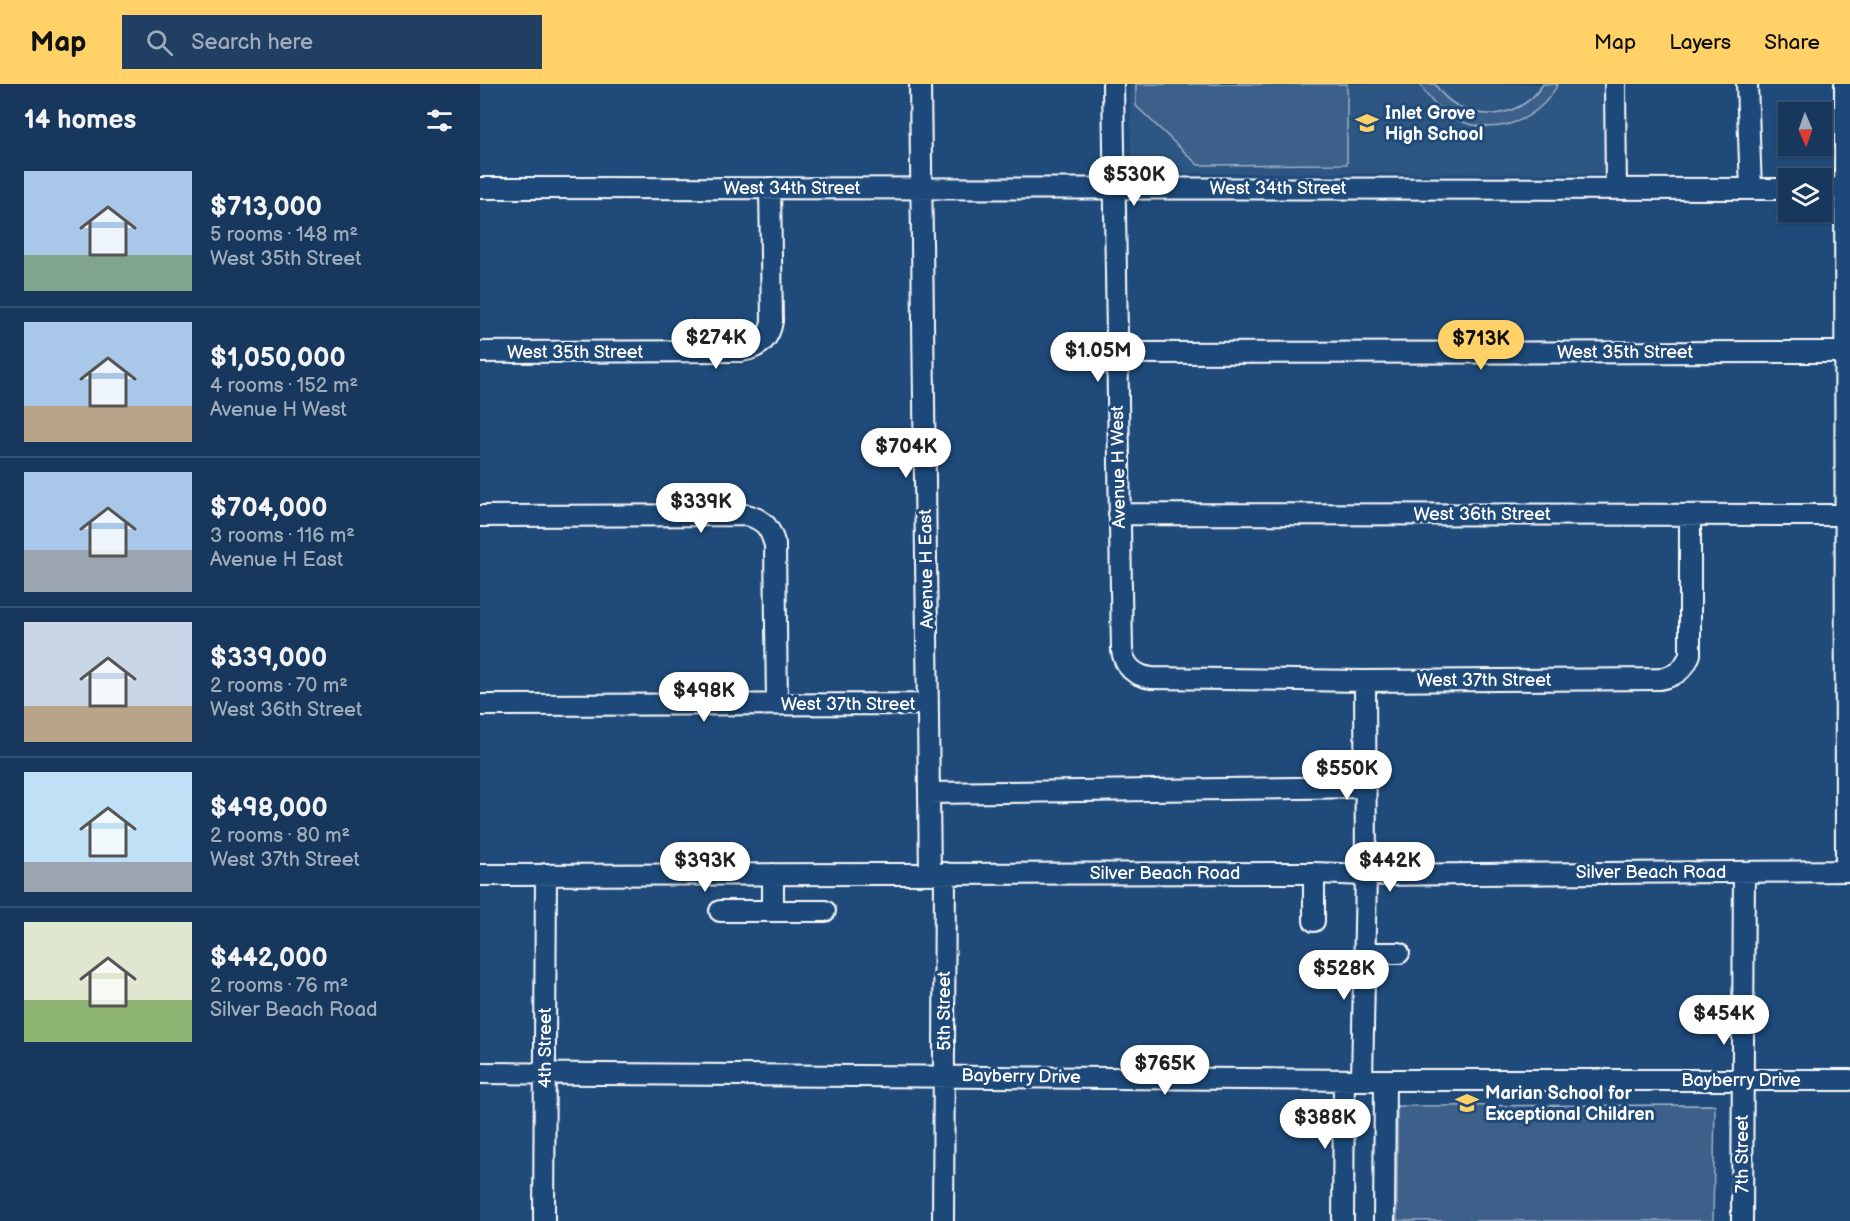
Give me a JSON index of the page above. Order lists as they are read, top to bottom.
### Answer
{
  "streets": {
    "street": [
      "West 34th Street",
      "West 35th Street",
      "Avenue H West",
      "West 36th Street",
      "Avenue H East",
      "West 37th Street",
      "Silver Beach Road",
      "5th Street",
      "4th Street",
      "Bayberry Drive",
      "7th Street"
    ]
  },
  "crossings": [
    ["West 34th Street", "West 35th Street"],
    ["West 34th Street", "Avenue H West"],
    ["West 34th Street", "Avenue H East"],
    ["West 35th Street", "Avenue H West"],
    ["Avenue H West", "West 36th Street"],
    ["Avenue H West", "West 37th Street"],
    ["West 36th Street", "West 37th Street"],
    ["Avenue H East", "West 37th Street"],
    ["Avenue H East", "Silver Beach Road"],
    ["Avenue H East", "5th Street"],
    ["Silver Beach Road", "5th Street"],
    ["Silver Beach Road", "4th Street"],
    ["Silver Beach Road", "7th Street"],
    ["5th Street", "Bayberry Drive"],
    ["4th Street", "Bayberry Drive"],
    ["Bayberry Drive", "7th Street"]
  ],
  "places": {
    "school or university": ["Inlet Grove High School", "Marian School for Exceptional Children"]
  },
  "north": "bottom",
  "page": {
    "header": "Map",
    "search": "Search here",
    "nav": ["Map", "Layers", "Share"],
    "heading": "14 homes",
    "list": [
      {
        "name": "$713,000",
        "note": "5 rooms · 148 m² · West 35th Street"
      },
      {
        "name": "$1,050,000",
        "note": "4 rooms · 152 m² · Avenue H West"
      },
      {
        "name": "$704,000",
        "note": "3 rooms · 116 m² · Avenue H East"
      },
      {
        "name": "$339,000",
        "note": "2 rooms · 70 m² · West 36th Street"
      },
      {
        "name": "$498,000",
        "note": "2 rooms · 80 m² · West 37th Street"
      },
      {
        "name": "$442,000",
        "note": "2 rooms · 76 m² · Silver Beach Road"
      }
    ],
    "price": [
      "$530K",
      "$274K",
      "$713K",
      "$1.05M",
      "$704K",
      "$339K",
      "$498K",
      "$550K",
      "$393K",
      "$442K",
      "$528K",
      "$454K",
      "$765K",
      "$388K"
    ]
  }
}
